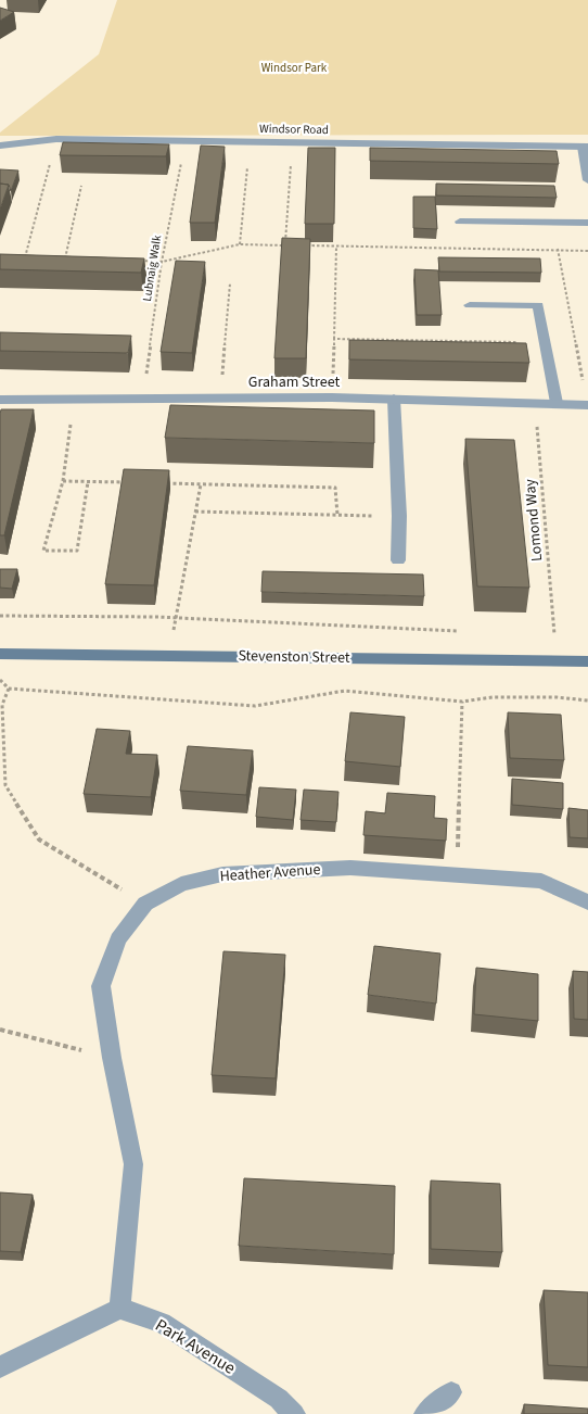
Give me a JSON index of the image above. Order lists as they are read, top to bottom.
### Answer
{
  "streets": {
    "main road": ["Stevenston Street"],
    "street": [
      "Windsor Road",
      "Graham Street",
      "Heather Avenue",
      "Park Avenue"
    ],
    "path": ["Lubnaig Walk", "Lomond Way"]
  },
  "crossings": [
    ["Windsor Road", "Lubnaig Walk"],
    ["Lubnaig Walk", "Graham Street"],
    ["Graham Street", "Lomond Way"],
    ["Heather Avenue", "Park Avenue"]
  ],
  "parks": ["Windsor Park"]
}
